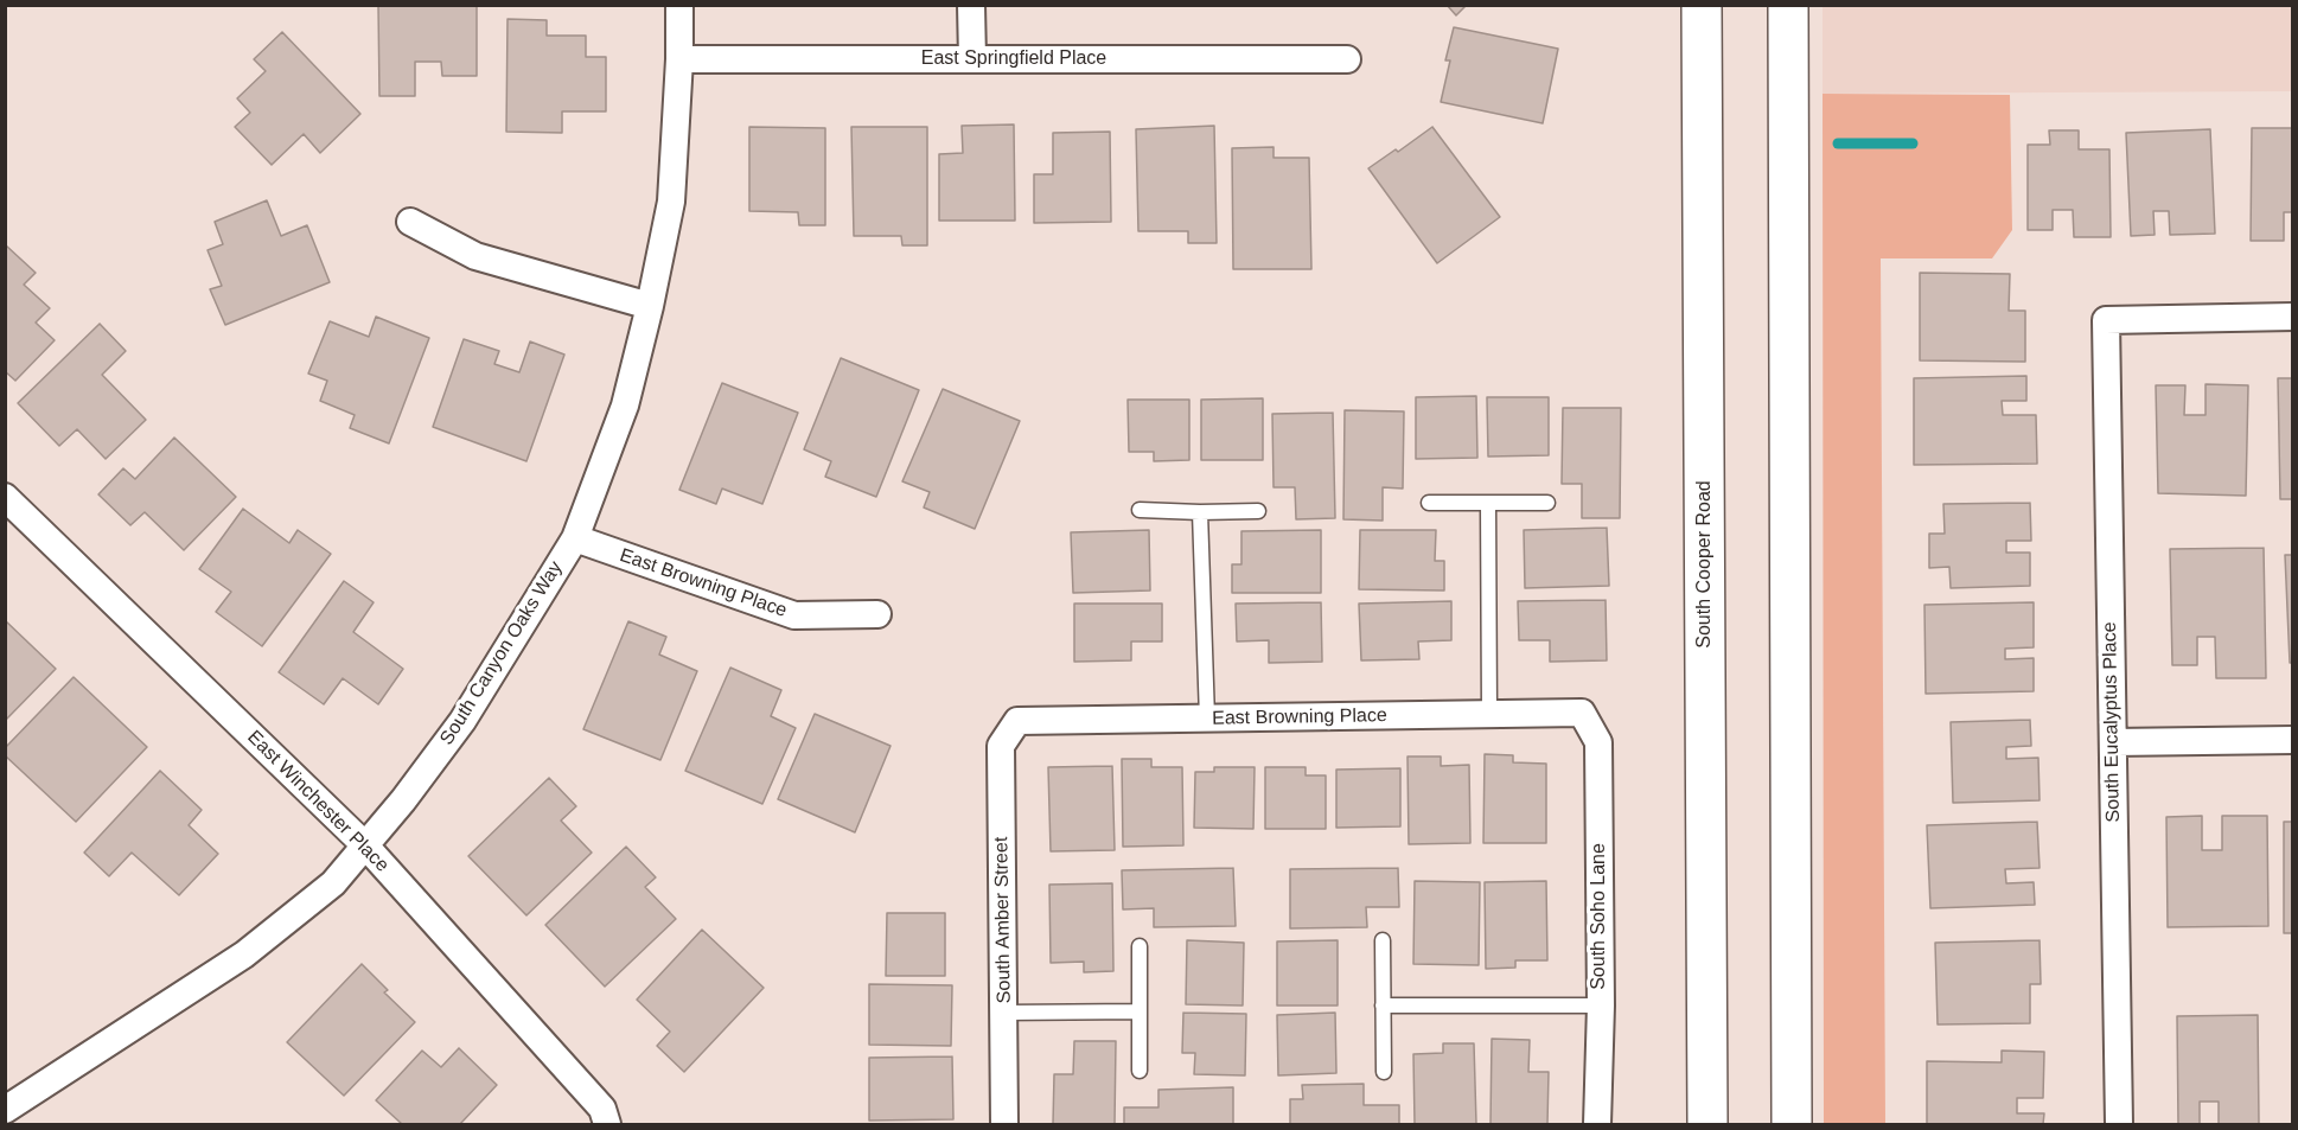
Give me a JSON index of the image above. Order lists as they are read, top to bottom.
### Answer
{
  "streets": {
    "main road": ["South Cooper Road"],
    "street": [
      "East Springfield Place",
      "East Browning Place",
      "South Canyon Oaks Way",
      "South Eucalyptus Place",
      "East Winchester Place",
      "South Soho Lane",
      "South Amber Street"
    ]
  },
  "crossings": [
    ["East Springfield Place", "South Canyon Oaks Way"],
    ["East Browning Place", "South Canyon Oaks Way"],
    ["East Browning Place", "South Soho Lane"],
    ["East Browning Place", "South Amber Street"],
    ["South Canyon Oaks Way", "East Winchester Place"]
  ]
}
